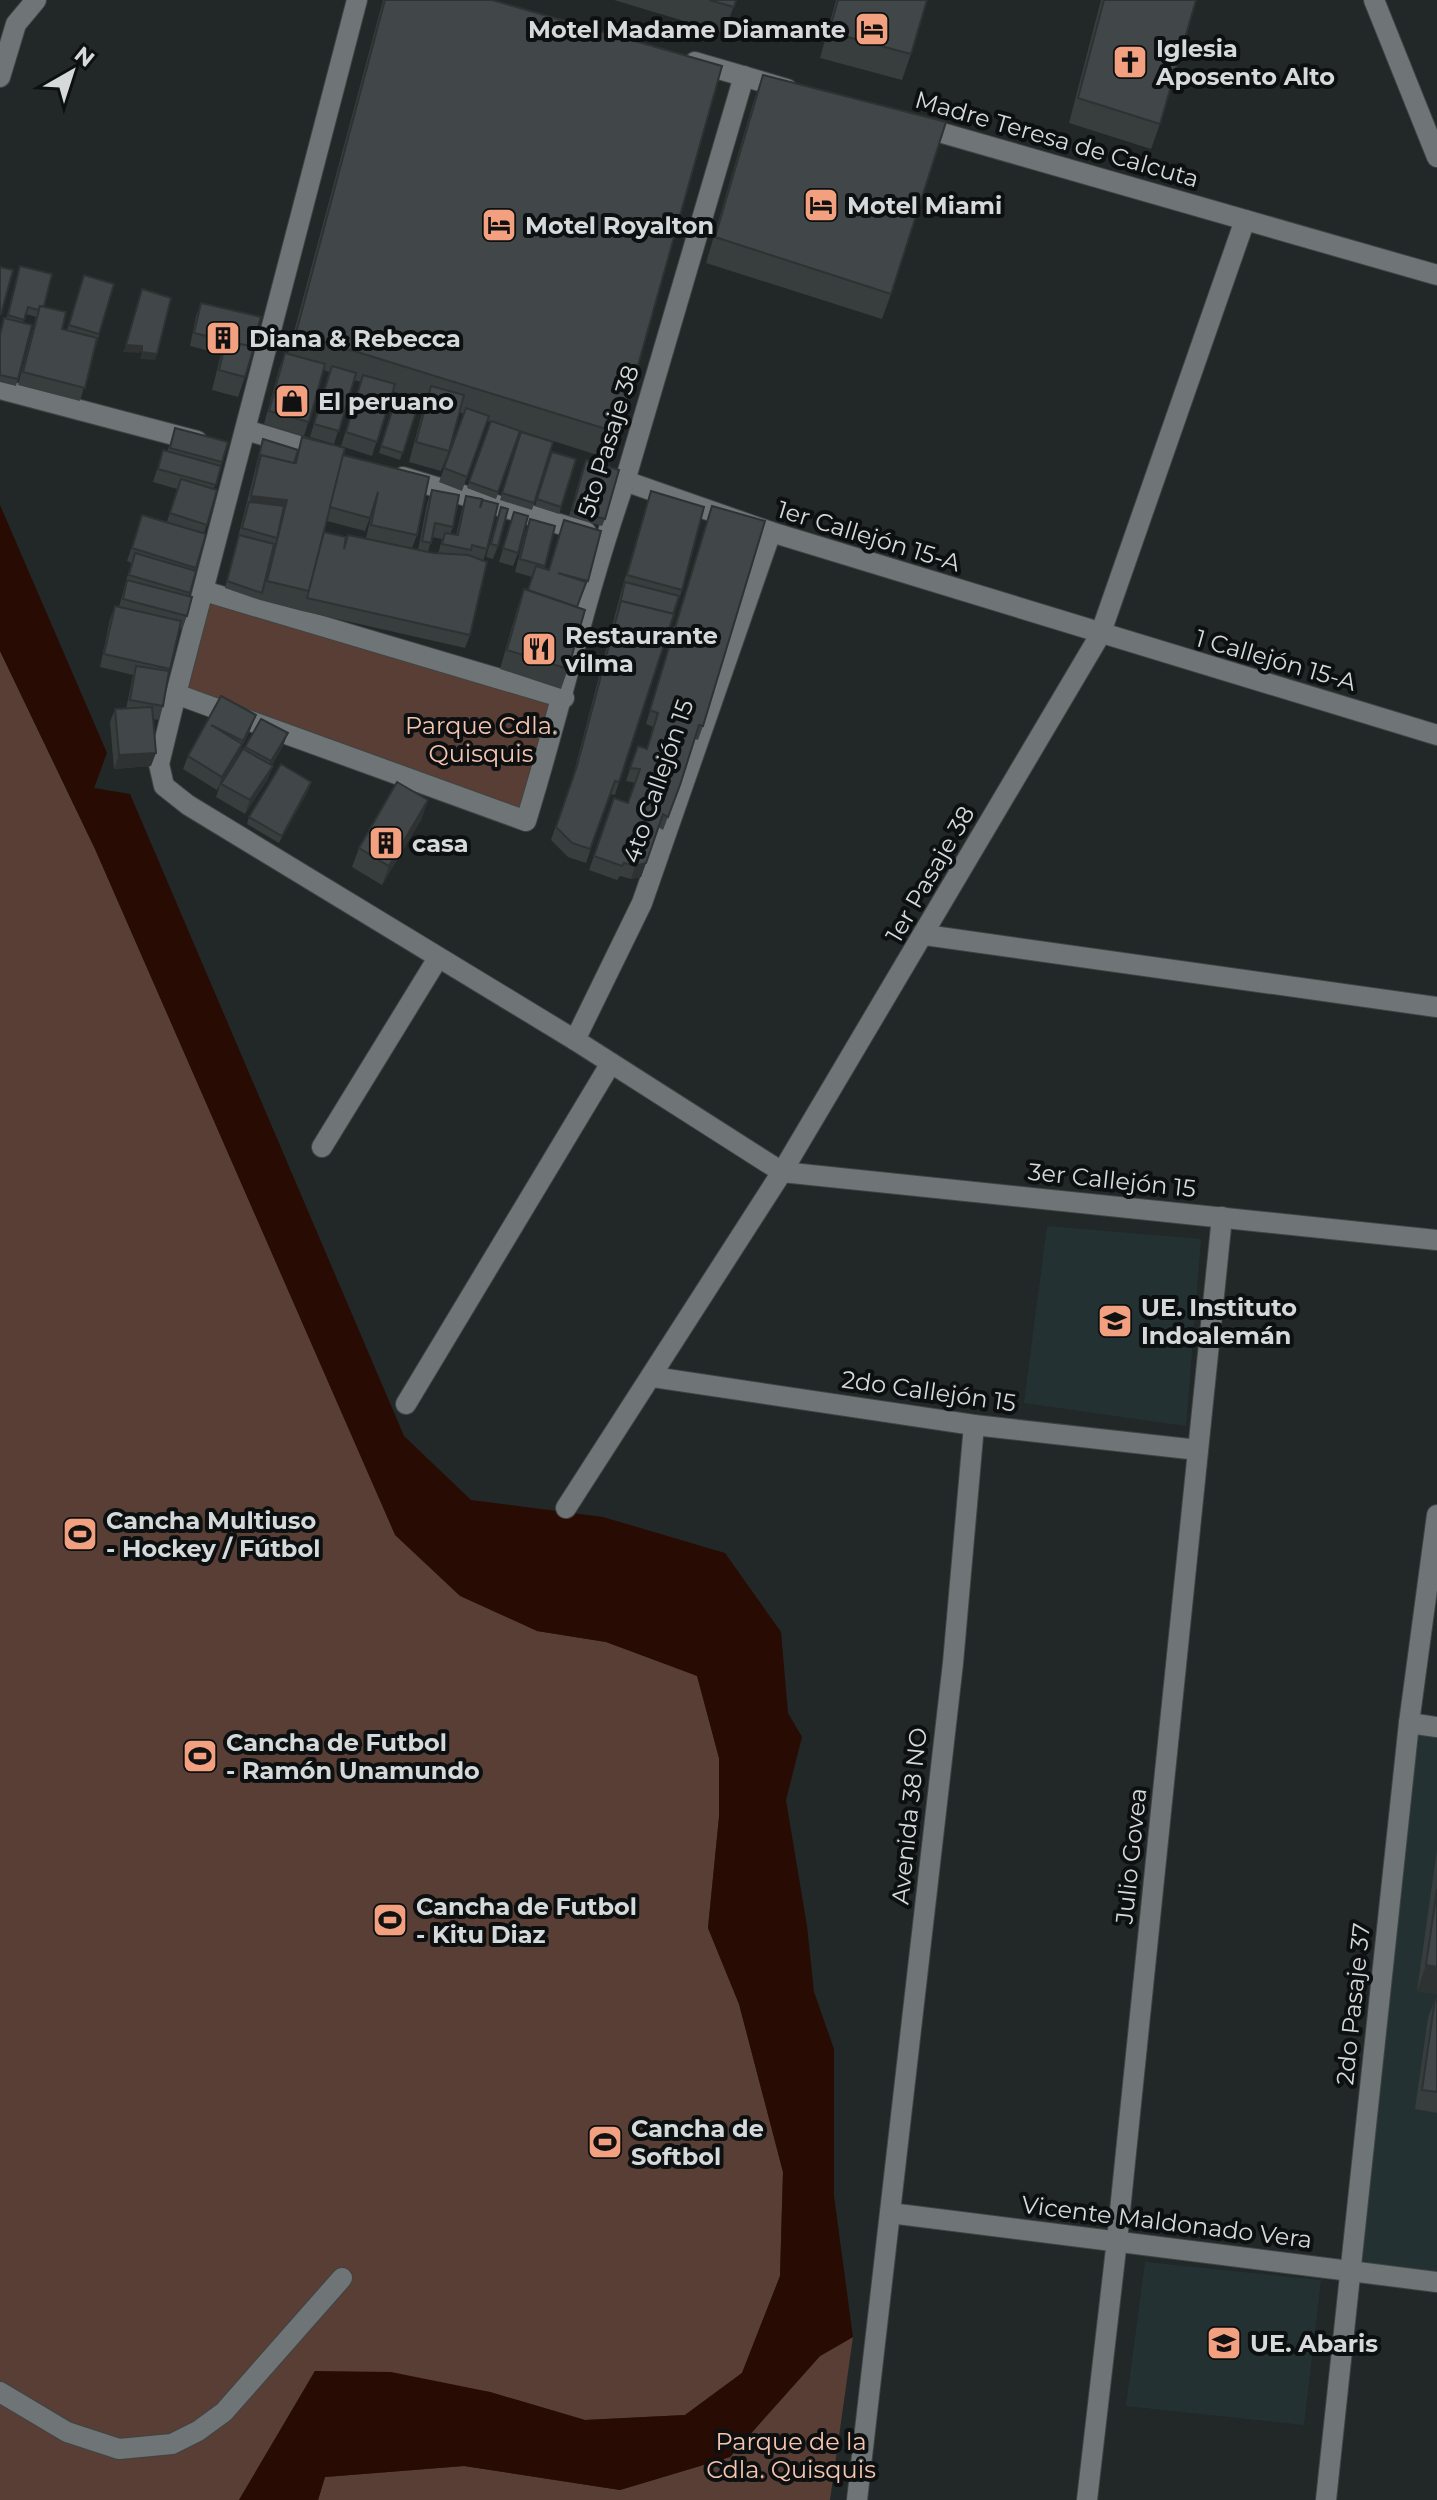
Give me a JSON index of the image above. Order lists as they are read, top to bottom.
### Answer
{
  "streets": {
    "street": [
      "Madre Teresa de Calcuta",
      "5to Pasaje 38",
      "1er Callejón 15-A",
      "1 Callejón 15-A",
      "4to Callejón 15",
      "1er Pasaje 38",
      "3er Callejón 15",
      "2do Callejón 15",
      "Avenida 38 NO",
      "Julio Govea",
      "2do Pasaje 37",
      "Vicente Maldonado Vera"
    ]
  },
  "crossings": [
    ["Madre Teresa de Calcuta", "1er Pasaje 38"],
    ["5to Pasaje 38", "1er Callejón 15-A"],
    ["1er Callejón 15-A", "1 Callejón 15-A"],
    ["1er Callejón 15-A", "4to Callejón 15"],
    ["1er Callejón 15-A", "1er Pasaje 38"],
    ["1 Callejón 15-A", "1er Pasaje 38"],
    ["1er Pasaje 38", "3er Callejón 15"],
    ["1er Pasaje 38", "2do Callejón 15"],
    ["3er Callejón 15", "Julio Govea"],
    ["2do Callejón 15", "Avenida 38 NO"],
    ["2do Callejón 15", "Julio Govea"],
    ["Avenida 38 NO", "Vicente Maldonado Vera"],
    ["Julio Govea", "Vicente Maldonado Vera"],
    ["2do Pasaje 37", "Vicente Maldonado Vera"]
  ],
  "parks": ["Parque Cdla. Quisquis", "Parque de la Cdla. Quisquis"],
  "places": {
    "hotel": ["Motel Madame Diamante", "Motel Miami", "Motel Royalton"],
    "church": ["Iglesia Aposento Alto"],
    "building": ["Diana & Rebecca", "casa"],
    "shop": ["El peruano"],
    "restaurant": ["Restaurante vilma"],
    "school or university": ["UE. Instituto Indoalemán", "UE. Abaris"],
    "sports": [
      "Cancha Multiuso - Hockey / Fútbol",
      "Cancha de Futbol - Ramón Unamundo",
      "Cancha de Futbol - Kitu Diaz",
      "Cancha de Softbol"
    ]
  },
  "north": "top right"
}
